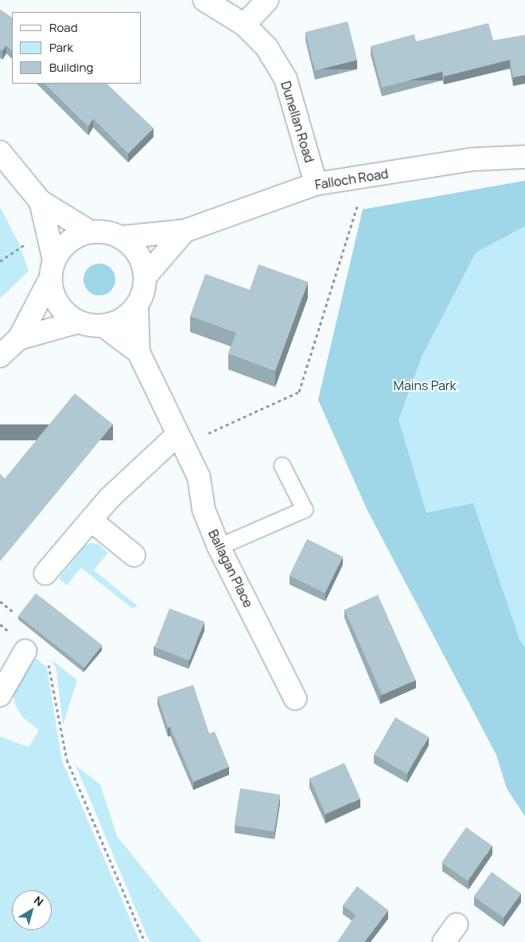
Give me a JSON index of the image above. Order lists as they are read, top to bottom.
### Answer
{
  "streets": {
    "street": ["Dunellan Road", "Falloch Road", "Ballagan Place"]
  },
  "crossings": [
    ["Dunellan Road", "Falloch Road"],
    ["Falloch Road", "Ballagan Place"]
  ],
  "parks": ["Mains Park"],
  "legend": ["Road", "Park", "Building"],
  "north": "top right"
}
